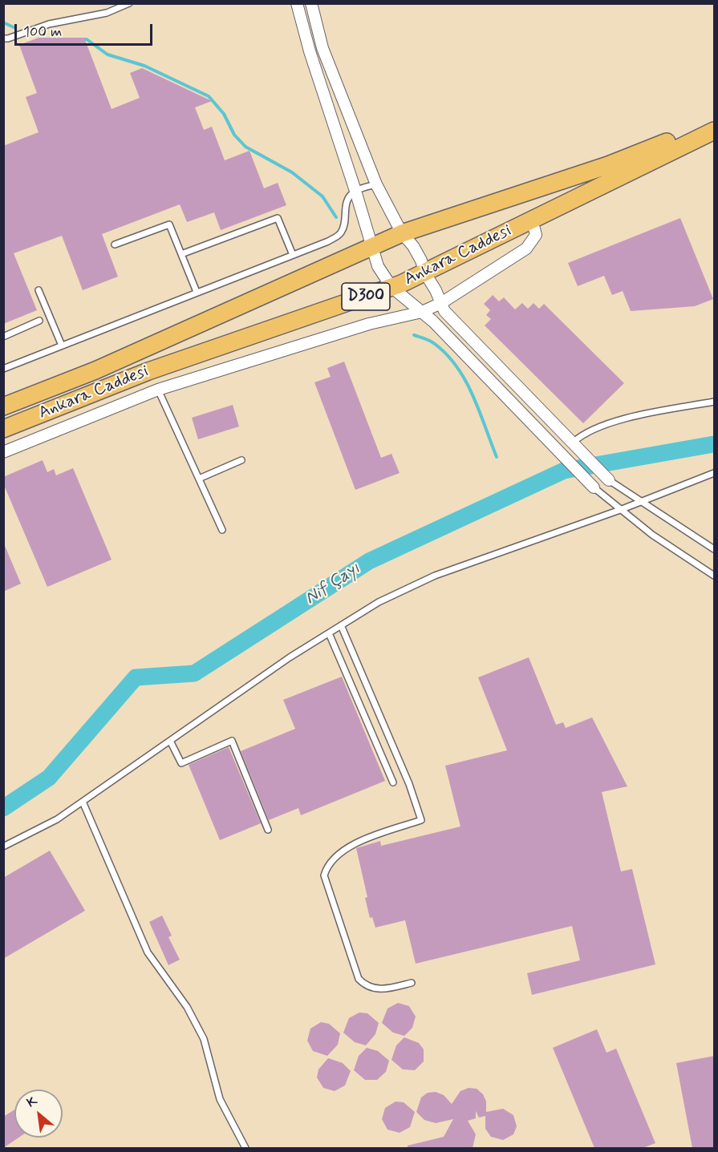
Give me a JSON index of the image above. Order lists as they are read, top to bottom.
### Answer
{
  "streets": {
    "highway": ["Ankara Caddesi", "D300"]
  },
  "water": ["Nif Çayı"],
  "scale_bar": "100 m",
  "north": "top left"
}
